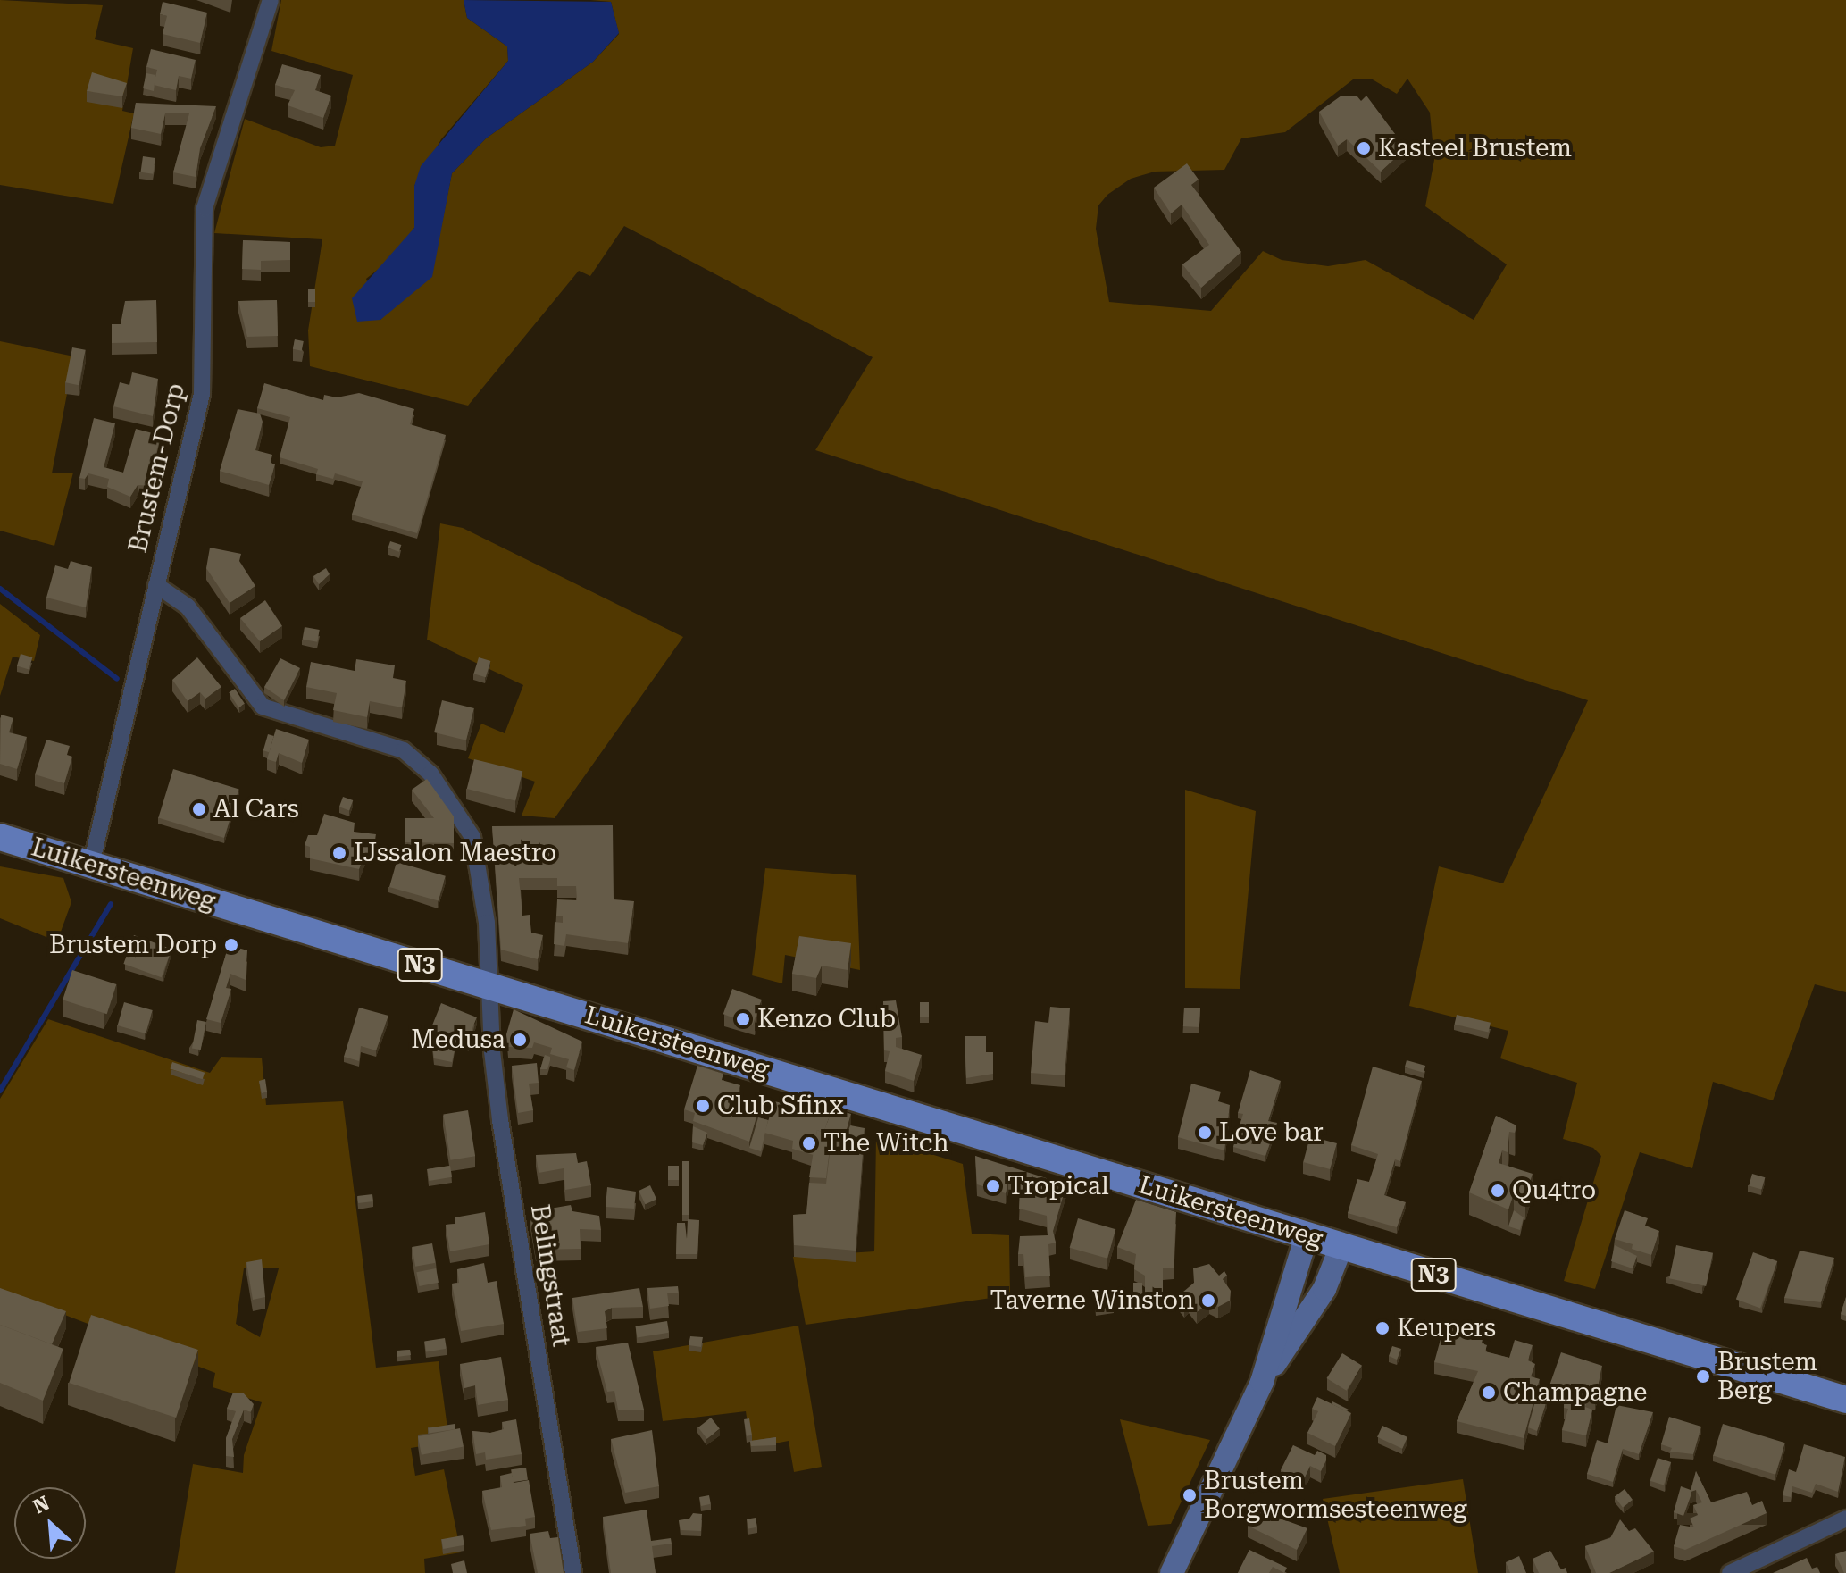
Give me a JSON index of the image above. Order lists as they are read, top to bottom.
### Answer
{
  "streets": {
    "main road": ["Luikersteenweg", "N3"],
    "street": ["Brustem-Dorp", "Belingstraat"]
  },
  "crossings": [
    ["Brustem-Dorp", "Luikersteenweg"],
    ["Brustem-Dorp", "Belingstraat"],
    ["Luikersteenweg", "Belingstraat"]
  ],
  "places": [
    "Kasteel Brustem",
    "Al Cars",
    "IJssalon Maestro",
    "Brustem Dorp",
    "Kenzo Club",
    "Medusa",
    "Club Sfinx",
    "Love bar",
    "The Witch",
    "Tropical",
    "Qu4tro",
    "Taverne Winston",
    "Keupers",
    "Brustem Berg",
    "Champagne",
    "Brustem Borgwormsesteenweg"
  ],
  "north": "top left"
}
